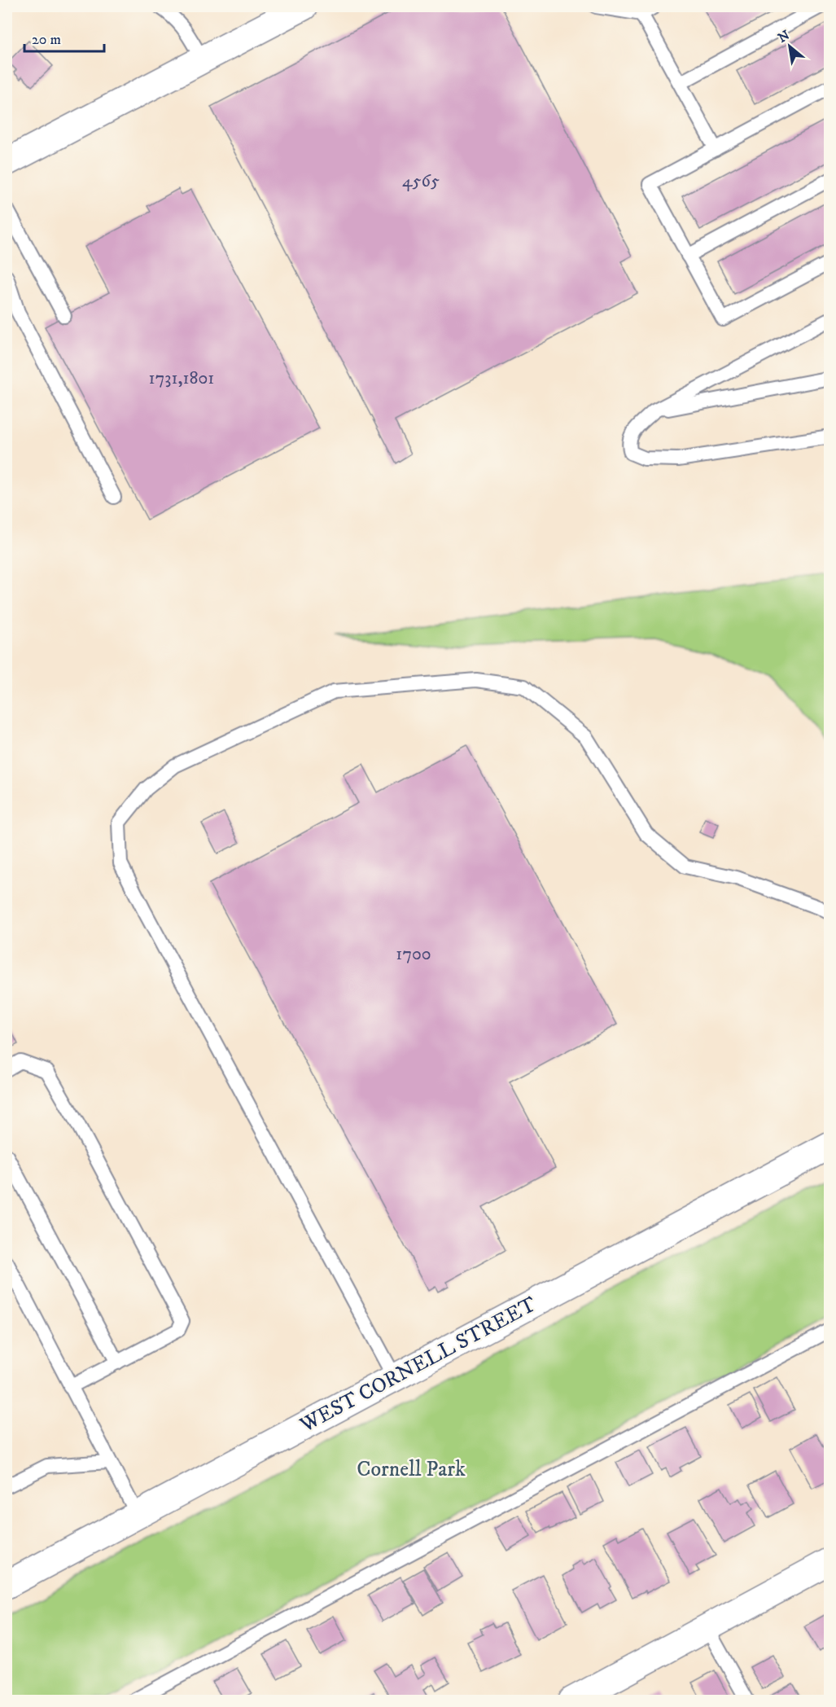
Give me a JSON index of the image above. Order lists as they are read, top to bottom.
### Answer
{
  "streets": {
    "street": ["WEST CORNELL STREET"]
  },
  "parks": ["Cornell Park"],
  "house_numbers": ["4565", "1731,1801", "1700"],
  "scale_bar": "20 m",
  "north": "top left"
}
